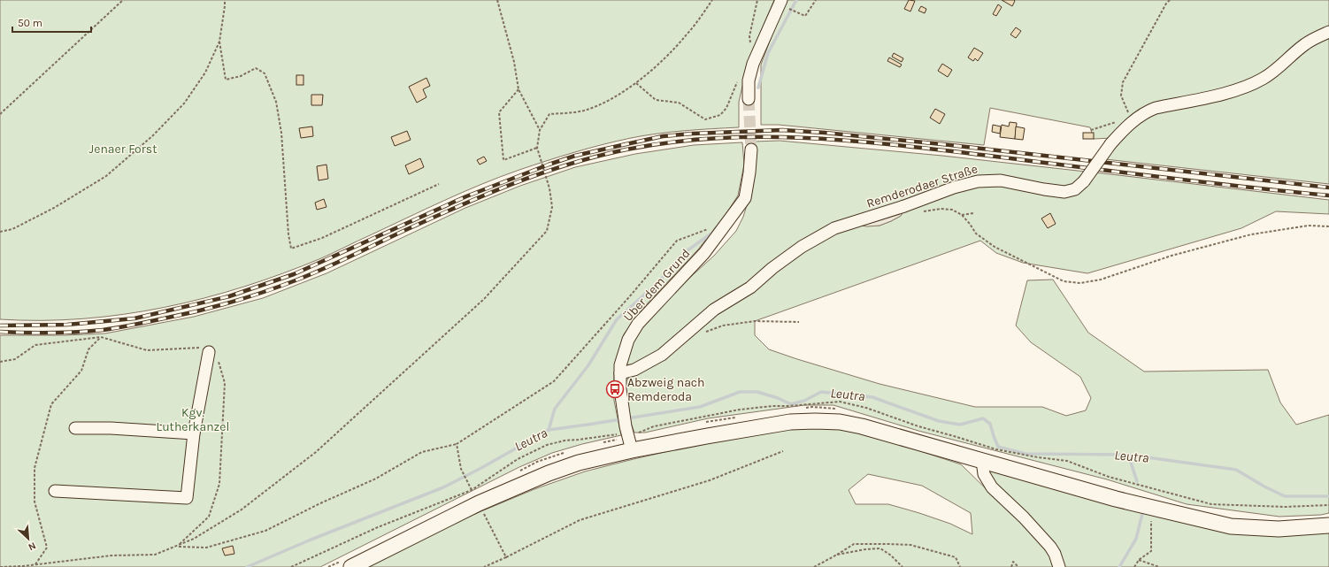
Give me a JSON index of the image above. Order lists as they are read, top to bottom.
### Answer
{
  "streets": {
    "street": ["Remderodaer Straße", "Über dem Grund"]
  },
  "crossings": [
    ["Remderodaer Straße", "Über dem Grund"]
  ],
  "water": ["Leutra"],
  "parks": ["Jenaer Forst", "Kgv. Lutherkanzel"],
  "places": {
    "bus stop": ["Abzweig nach Remderoda"]
  },
  "scale_bar": "50 m",
  "north": "bottom right"
}
